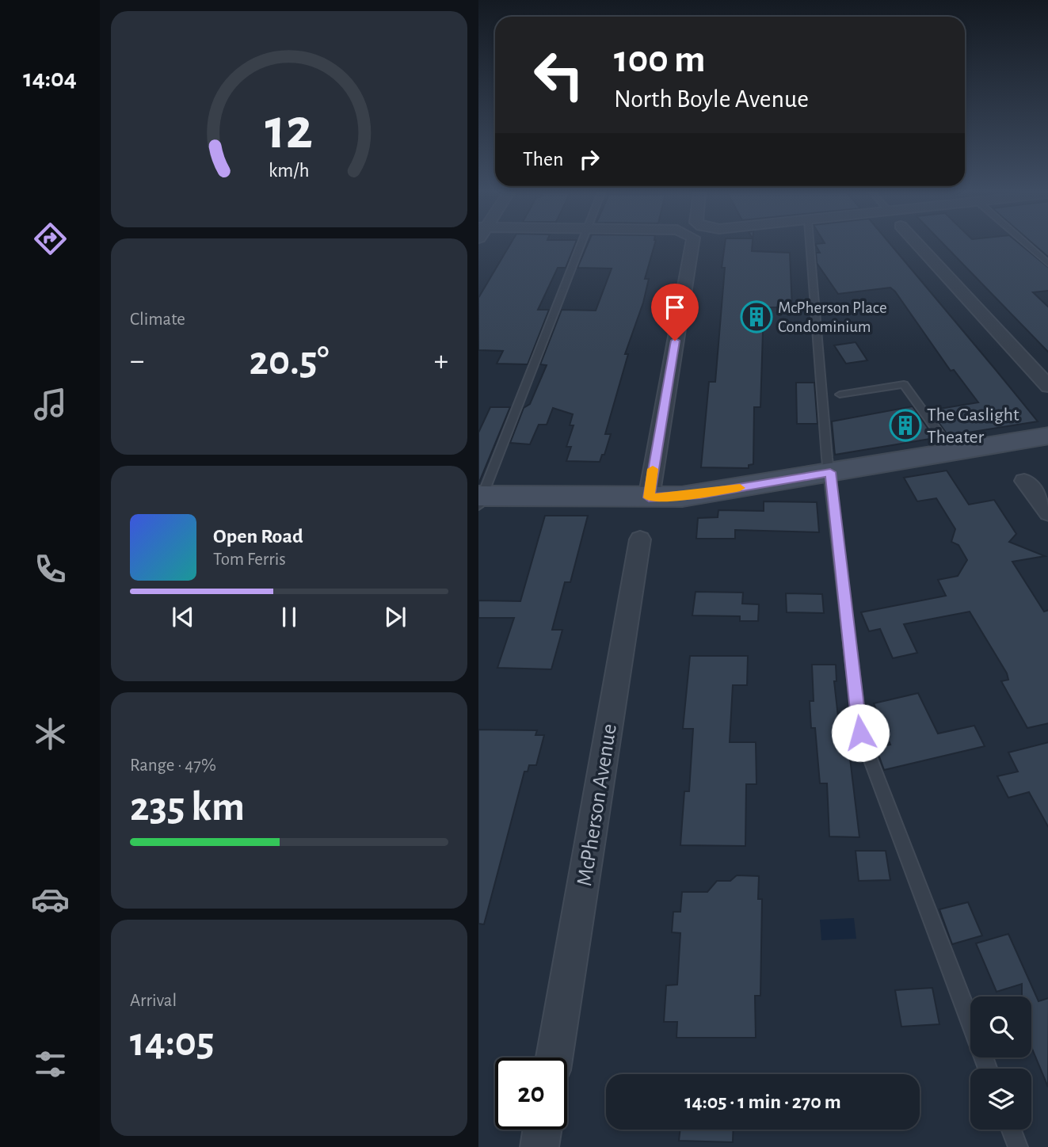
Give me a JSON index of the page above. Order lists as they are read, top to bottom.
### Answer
{
  "streets": {
    "street": ["McPherson Avenue"]
  },
  "places": {
    "building": ["McPherson Place Condominium", "The Gaslight Theater"]
  },
  "page": {
    "tabs": "14:04",
    "turn": ["100 m", "North Boyle Avenue"],
    "then": "Then",
    "tile": [
      "Climate",
      ["Range · 47%", "235 km"],
      ["Arrival", "14:05"]
    ],
    "heat": ["−", "20.5°", "+"],
    "song": ["Open Road", "Tom Ferris"],
    "limit": "20",
    "trip": "14:05 · 1 min · 270 m",
    "gauge": ["12", "km/h"]
  }
}
